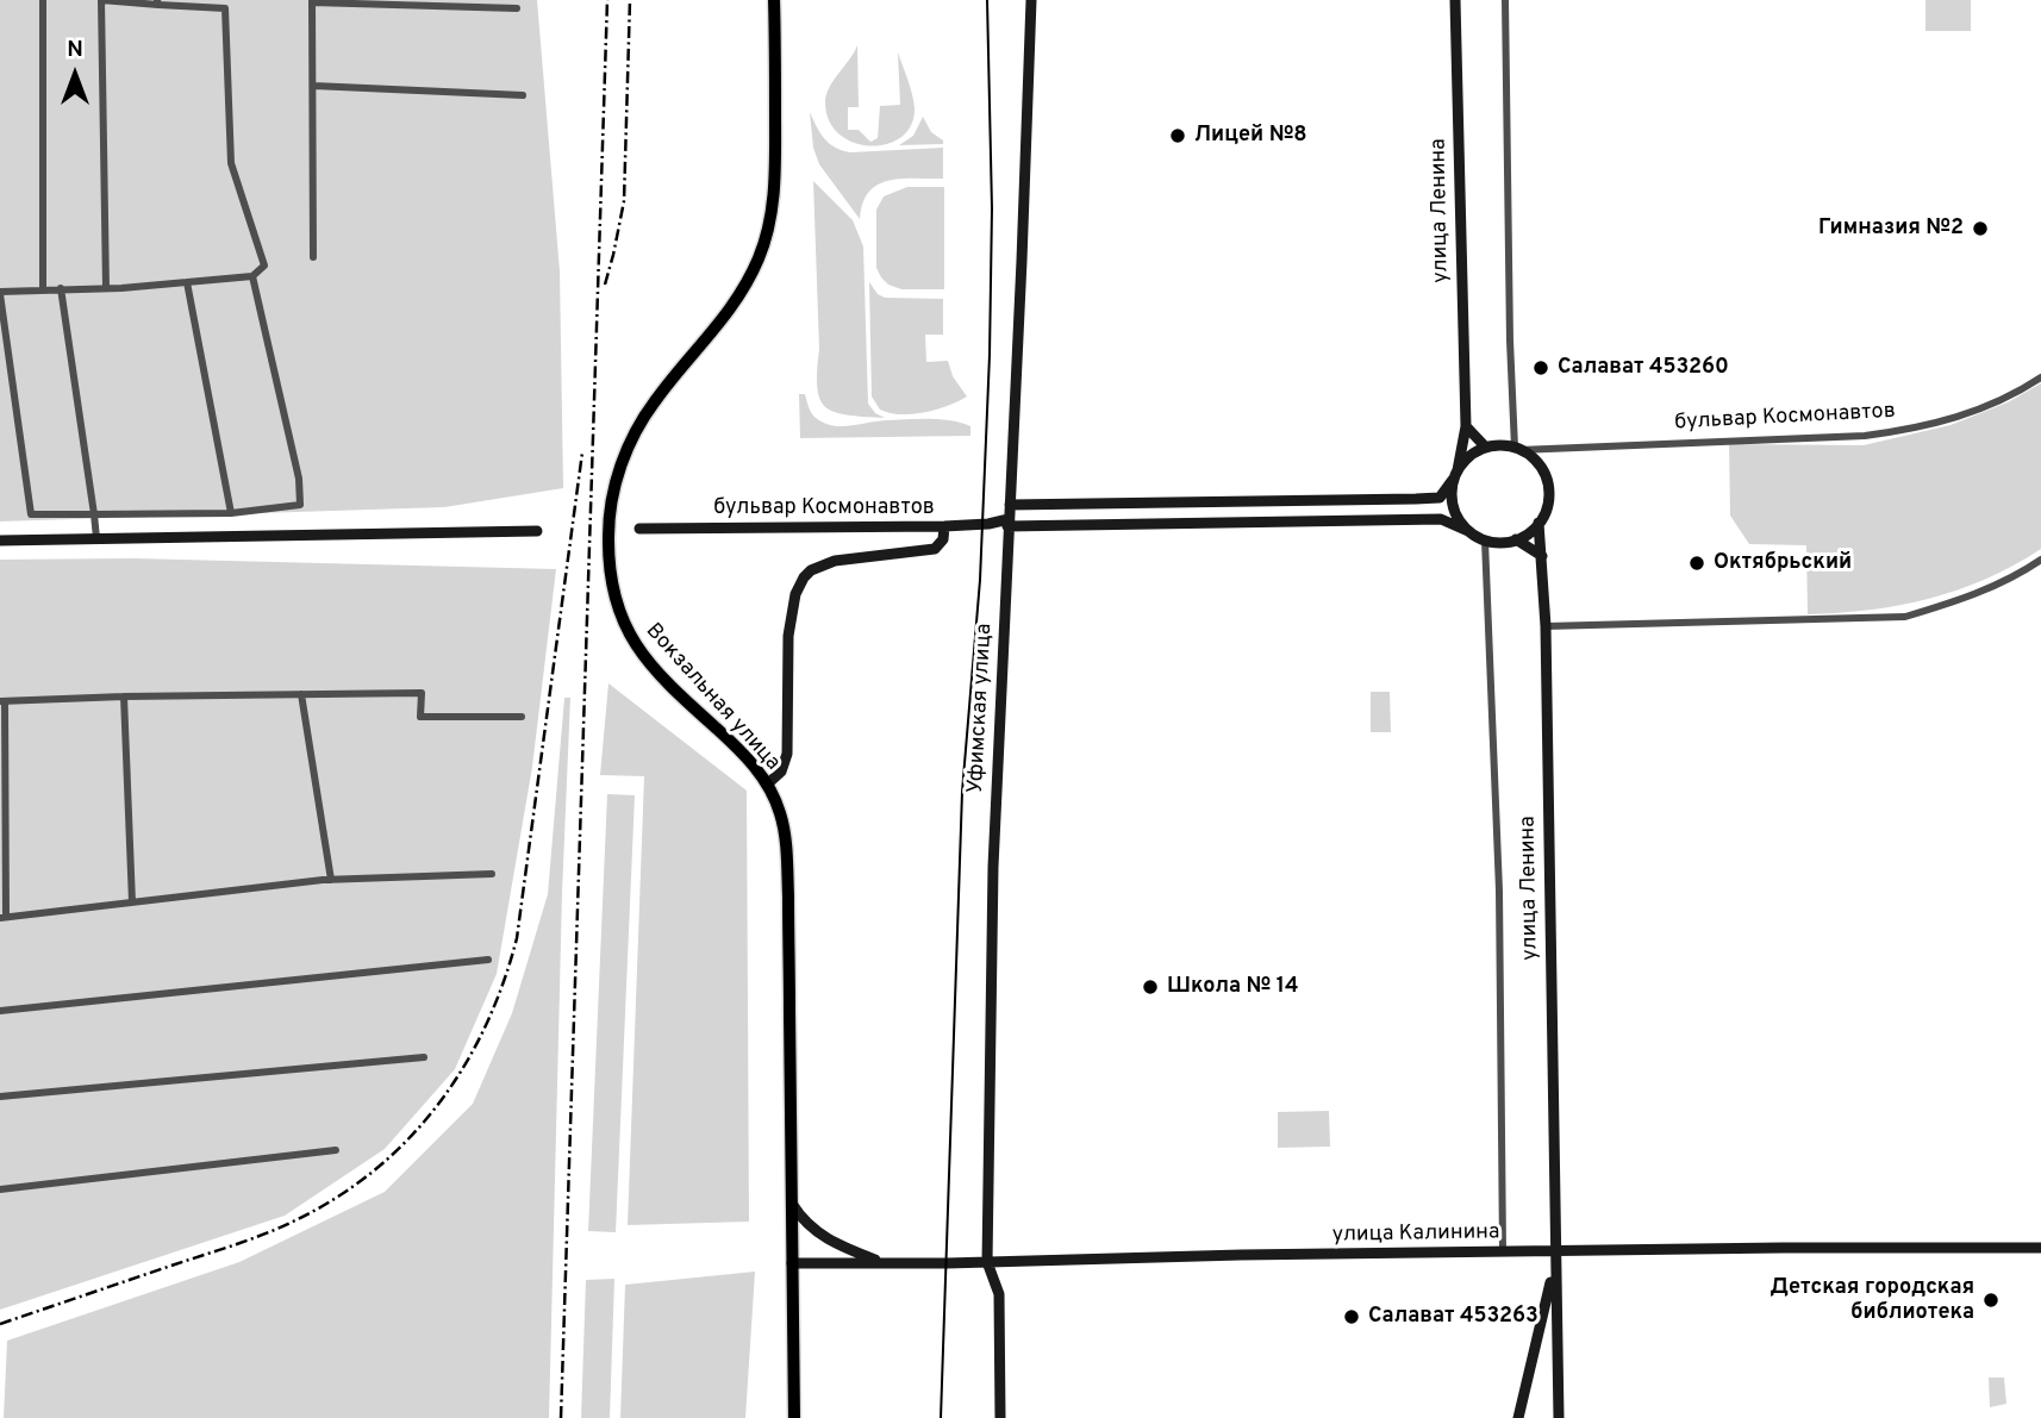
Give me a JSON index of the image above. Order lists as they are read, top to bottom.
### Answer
{
  "streets": {
    "main road": ["Вокзальная улица"],
    "street": [
      "улица Ленина",
      "бульвар Космонавтов",
      "Уфимская улица",
      "улица Калинина"
    ]
  },
  "crossings": [
    ["улица Ленина", "бульвар Космонавтов"],
    ["улица Ленина", "улица Калинина"],
    ["бульвар Космонавтов", "Уфимская улица"],
    ["Вокзальная улица", "улица Калинина"],
    ["Уфимская улица", "улица Калинина"]
  ],
  "places": [
    "Лицей №8",
    "Гимназия №2",
    "Салават 453260",
    "Октябрьский",
    "Школа № 14",
    "Детская городская библиотека",
    "Салават 453263"
  ],
  "north": "top"
}
